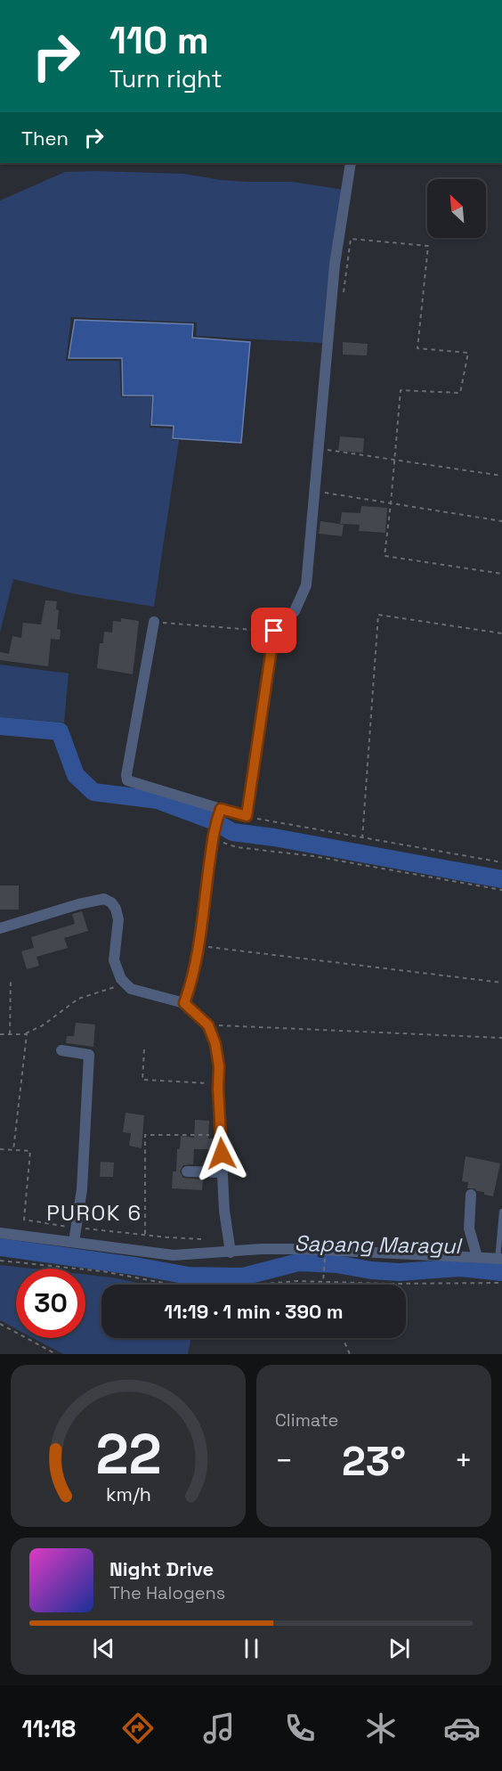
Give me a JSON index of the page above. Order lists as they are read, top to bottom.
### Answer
{
  "districts": ["PUROK 6"],
  "water": ["Sapang Maragul"],
  "north": "top left",
  "page": {
    "turn": ["110 m", "Turn right"],
    "then": "Then",
    "limit": "30",
    "trip": "11:19 · 1 min · 390 m",
    "tile": "Climate",
    "heat": ["−", "23°", "+"],
    "song": ["Night Drive", "The Halogens"],
    "tabs": "11:18",
    "gauge": ["22", "km/h"]
  }
}
